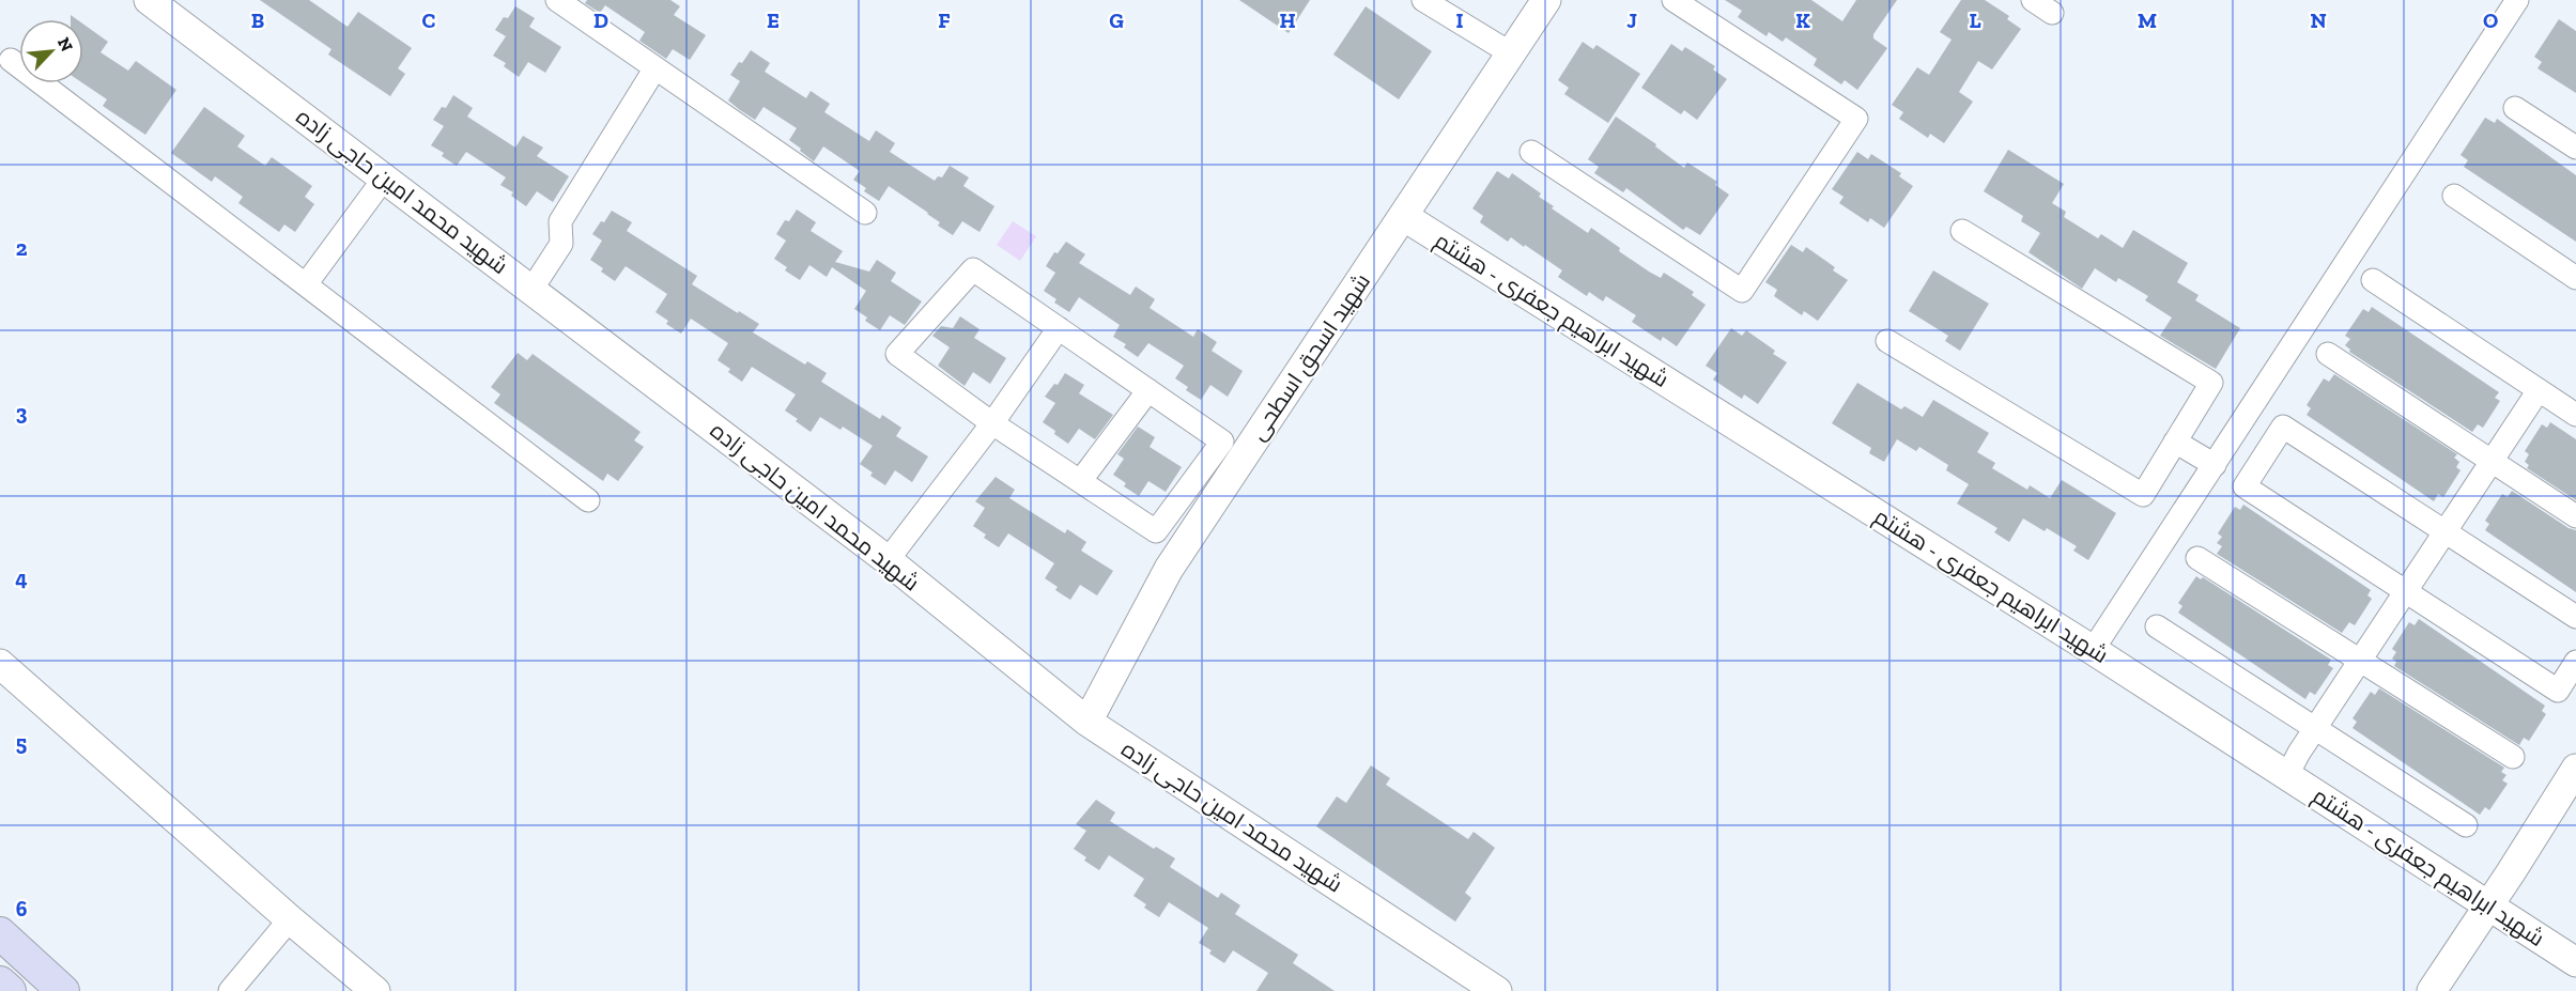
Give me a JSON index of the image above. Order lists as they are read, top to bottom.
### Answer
{
  "streets": {
    "street": ["شهید محمد امین حاجی زاده", "شهید ابراهیم جعفری - هشتم", "شهید اسحق اسطحی"]
  },
  "crossings": [
    ["شهید محمد امین حاجی زاده", "شهید اسحق اسطحی"],
    ["شهید ابراهیم جعفری - هشتم", "شهید اسحق اسطحی"]
  ],
  "north": "top right",
  "grid": {
    "columns": [
      "B",
      "C",
      "D",
      "E",
      "F",
      "G",
      "H",
      "I",
      "J",
      "K",
      "L",
      "M",
      "N",
      "O"
    ],
    "rows": [
      "2",
      "3",
      "4",
      "5",
      "6"
    ]
  }
}
